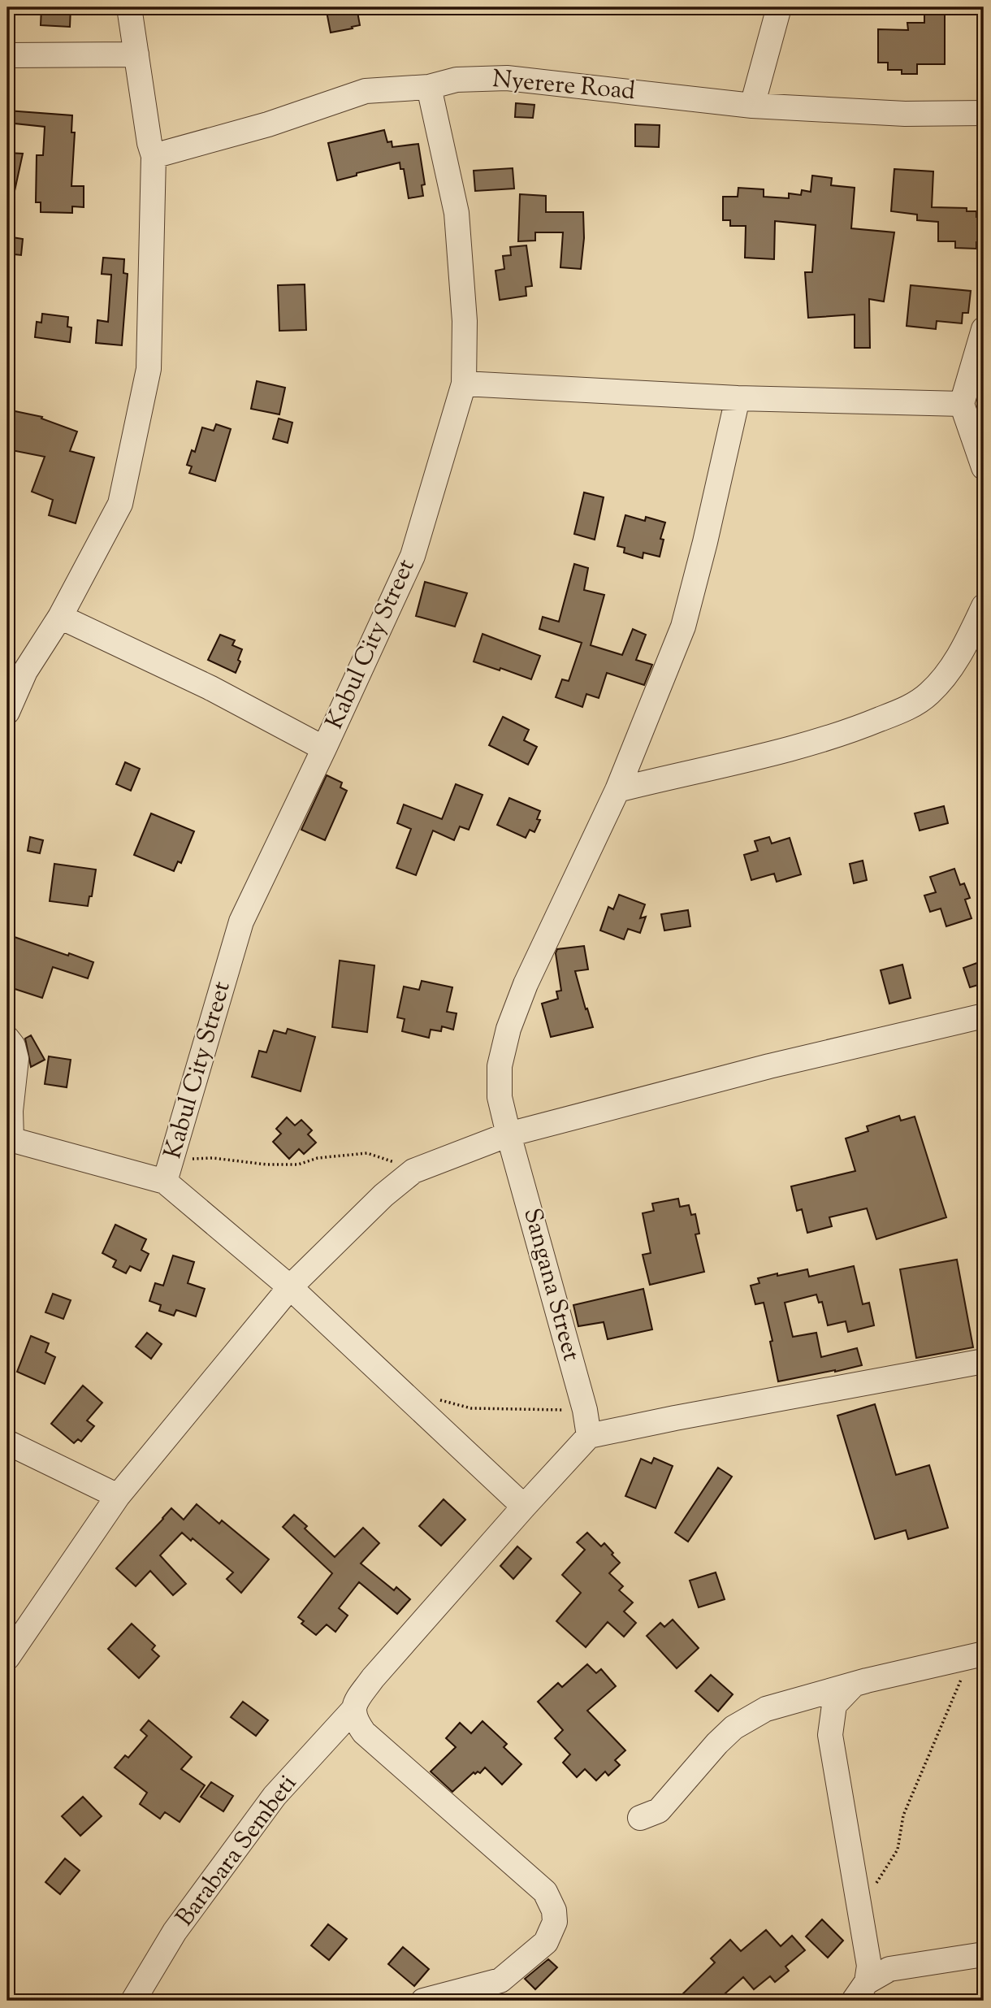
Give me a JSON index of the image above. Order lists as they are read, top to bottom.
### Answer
{
  "streets": {
    "street": [
      "Nyerere Road",
      "Kabul City Street",
      "Sangana Street",
      "Barabara Sembeti"
    ]
  },
  "crossings": [
    ["Nyerere Road", "Kabul City Street"],
    ["Sangana Street", "Barabara Sembeti"]
  ]
}
